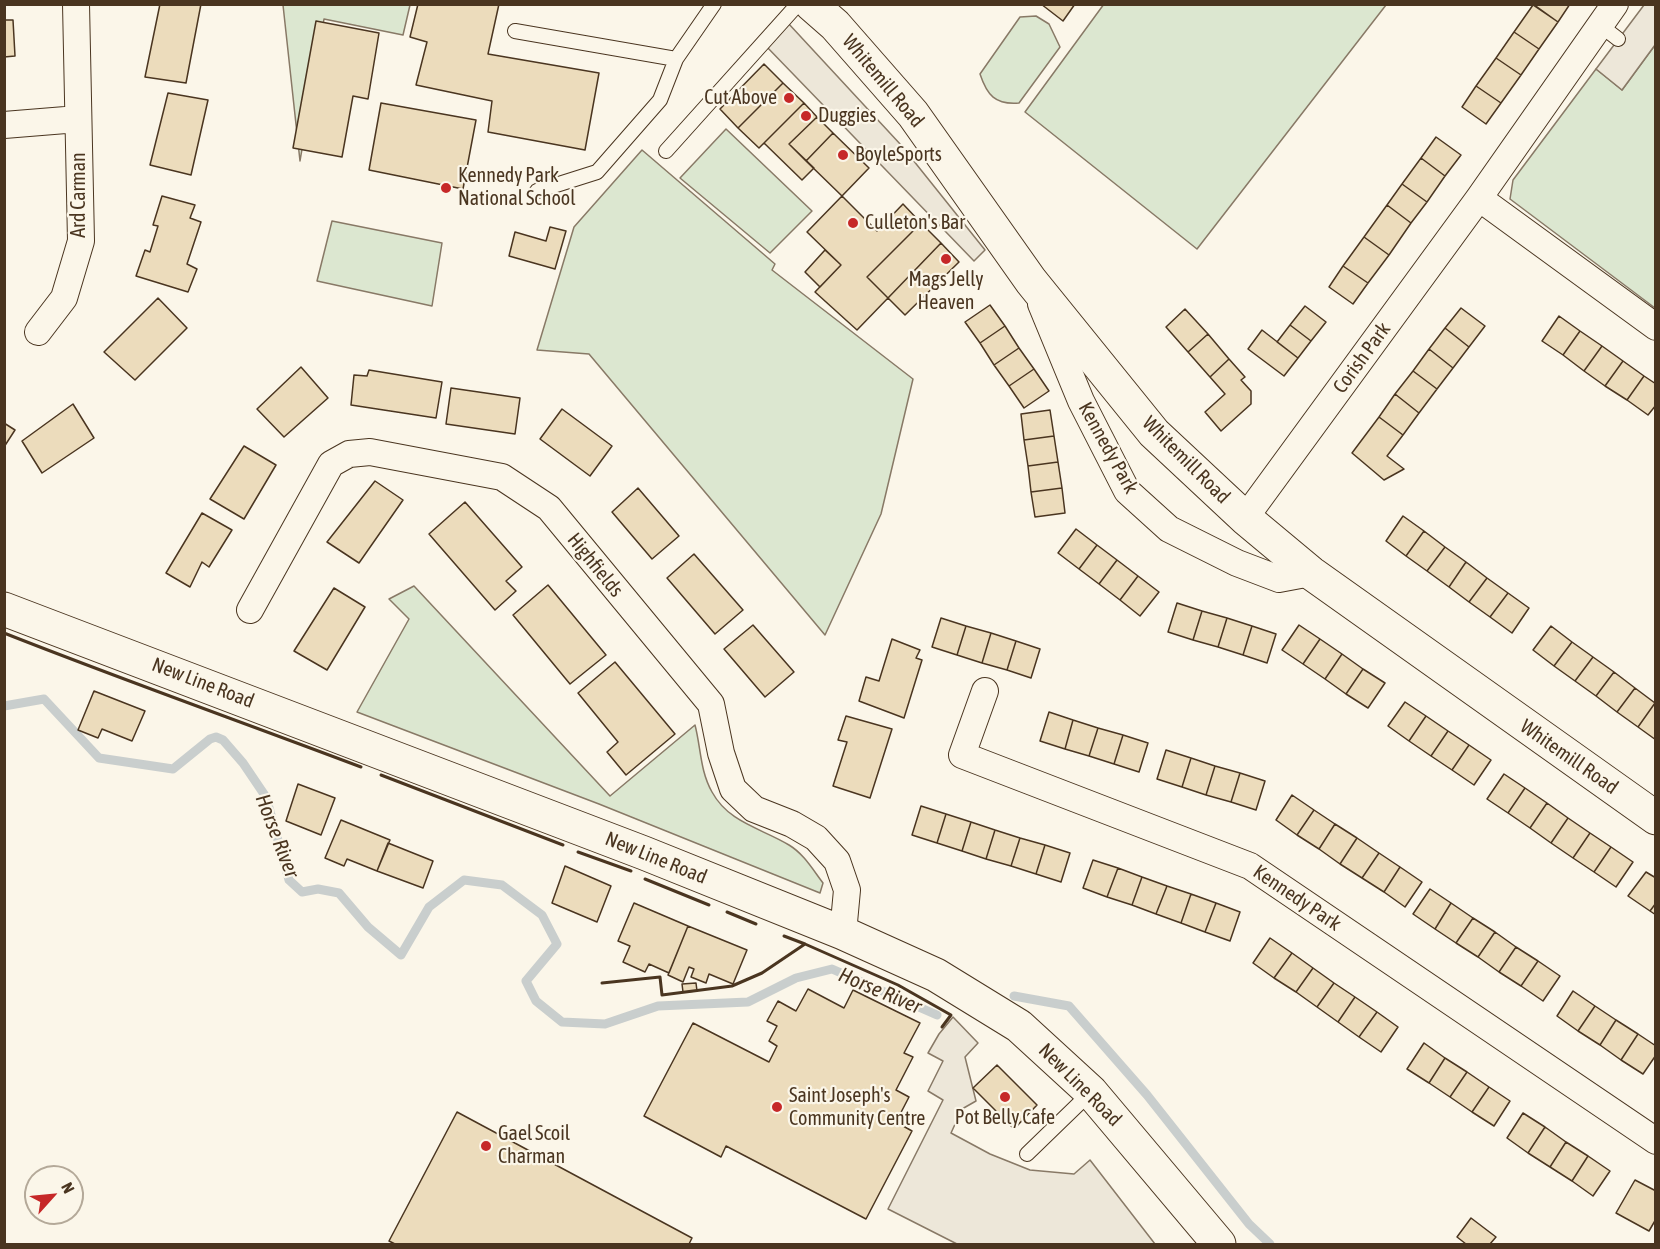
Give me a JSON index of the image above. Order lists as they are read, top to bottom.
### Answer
{
  "streets": {
    "main road": ["Whitemill Road", "New Line Road"],
    "street": [
      "Ard Carman",
      "Corish Park",
      "Kennedy Park",
      "Highfields"
    ]
  },
  "crossings": [
    ["Whitemill Road", "Corish Park"],
    ["Whitemill Road", "Kennedy Park"],
    ["Highfields", "New Line Road"]
  ],
  "water": ["Horse River"],
  "places": [
    "Cut Above",
    "Duggies",
    "BoyleSports",
    "Kennedy Park National School",
    "Culleton's Bar",
    "Mags Jelly Heaven",
    "Pot Belly Cafe",
    "Saint Joseph's Community Centre",
    "Gael Scoil Charman"
  ],
  "north": "top right"
}
